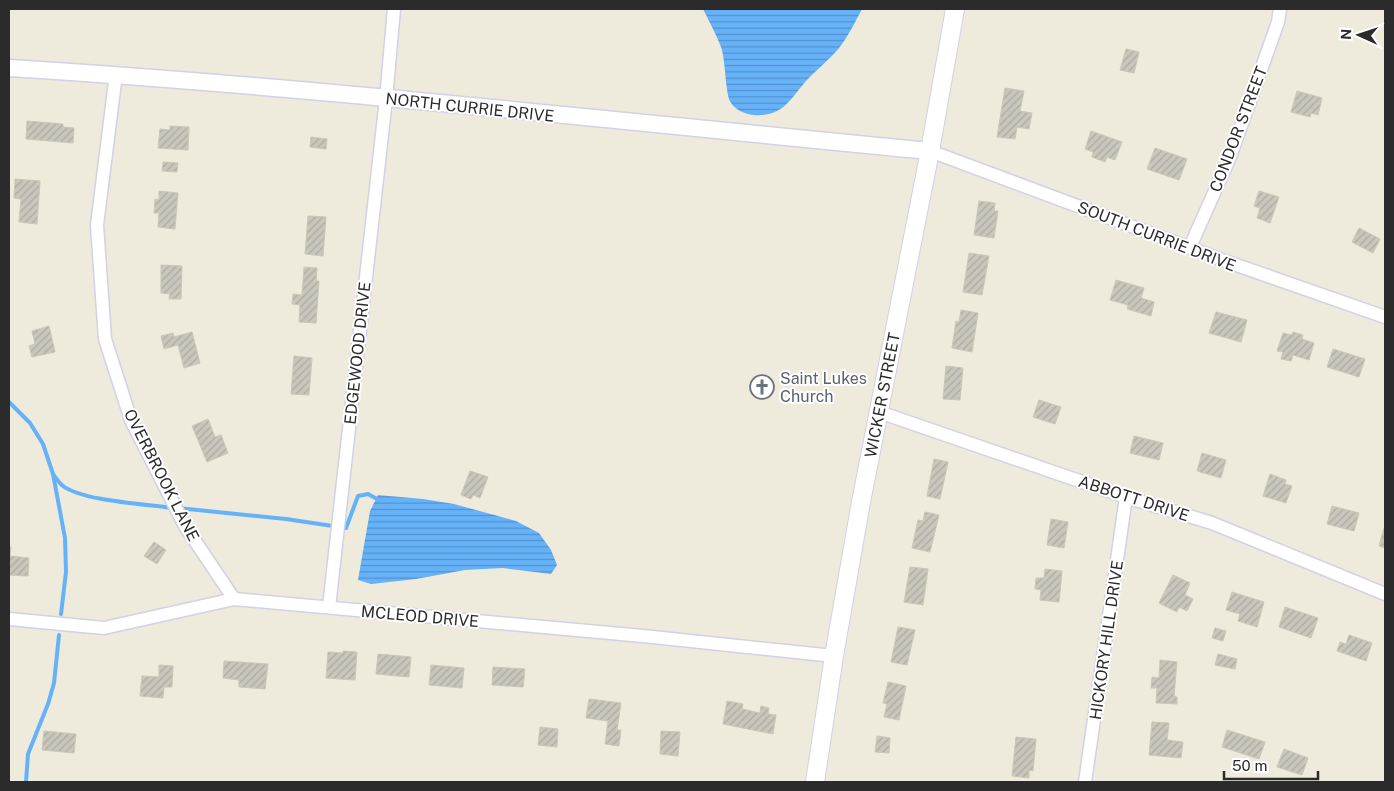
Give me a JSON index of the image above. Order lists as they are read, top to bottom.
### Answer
{
  "streets": {
    "main road": ["WICKER STREET"],
    "street": [
      "NORTH CURRIE DRIVE",
      "CONDOR STREET",
      "SOUTH CURRIE DRIVE",
      "EDGEWOOD DRIVE",
      "OVERBROOK LANE",
      "ABBOTT DRIVE",
      "MCLEOD DRIVE",
      "HICKORY HILL DRIVE"
    ]
  },
  "crossings": [
    ["NORTH CURRIE DRIVE", "SOUTH CURRIE DRIVE"],
    ["NORTH CURRIE DRIVE", "EDGEWOOD DRIVE"],
    ["NORTH CURRIE DRIVE", "WICKER STREET"],
    ["NORTH CURRIE DRIVE", "OVERBROOK LANE"],
    ["CONDOR STREET", "SOUTH CURRIE DRIVE"],
    ["SOUTH CURRIE DRIVE", "WICKER STREET"],
    ["EDGEWOOD DRIVE", "MCLEOD DRIVE"],
    ["WICKER STREET", "ABBOTT DRIVE"],
    ["WICKER STREET", "MCLEOD DRIVE"],
    ["OVERBROOK LANE", "MCLEOD DRIVE"],
    ["ABBOTT DRIVE", "HICKORY HILL DRIVE"]
  ],
  "places": {
    "church": ["Saint Lukes Church"]
  },
  "scale_bar": "50 m",
  "north": "left"
}
